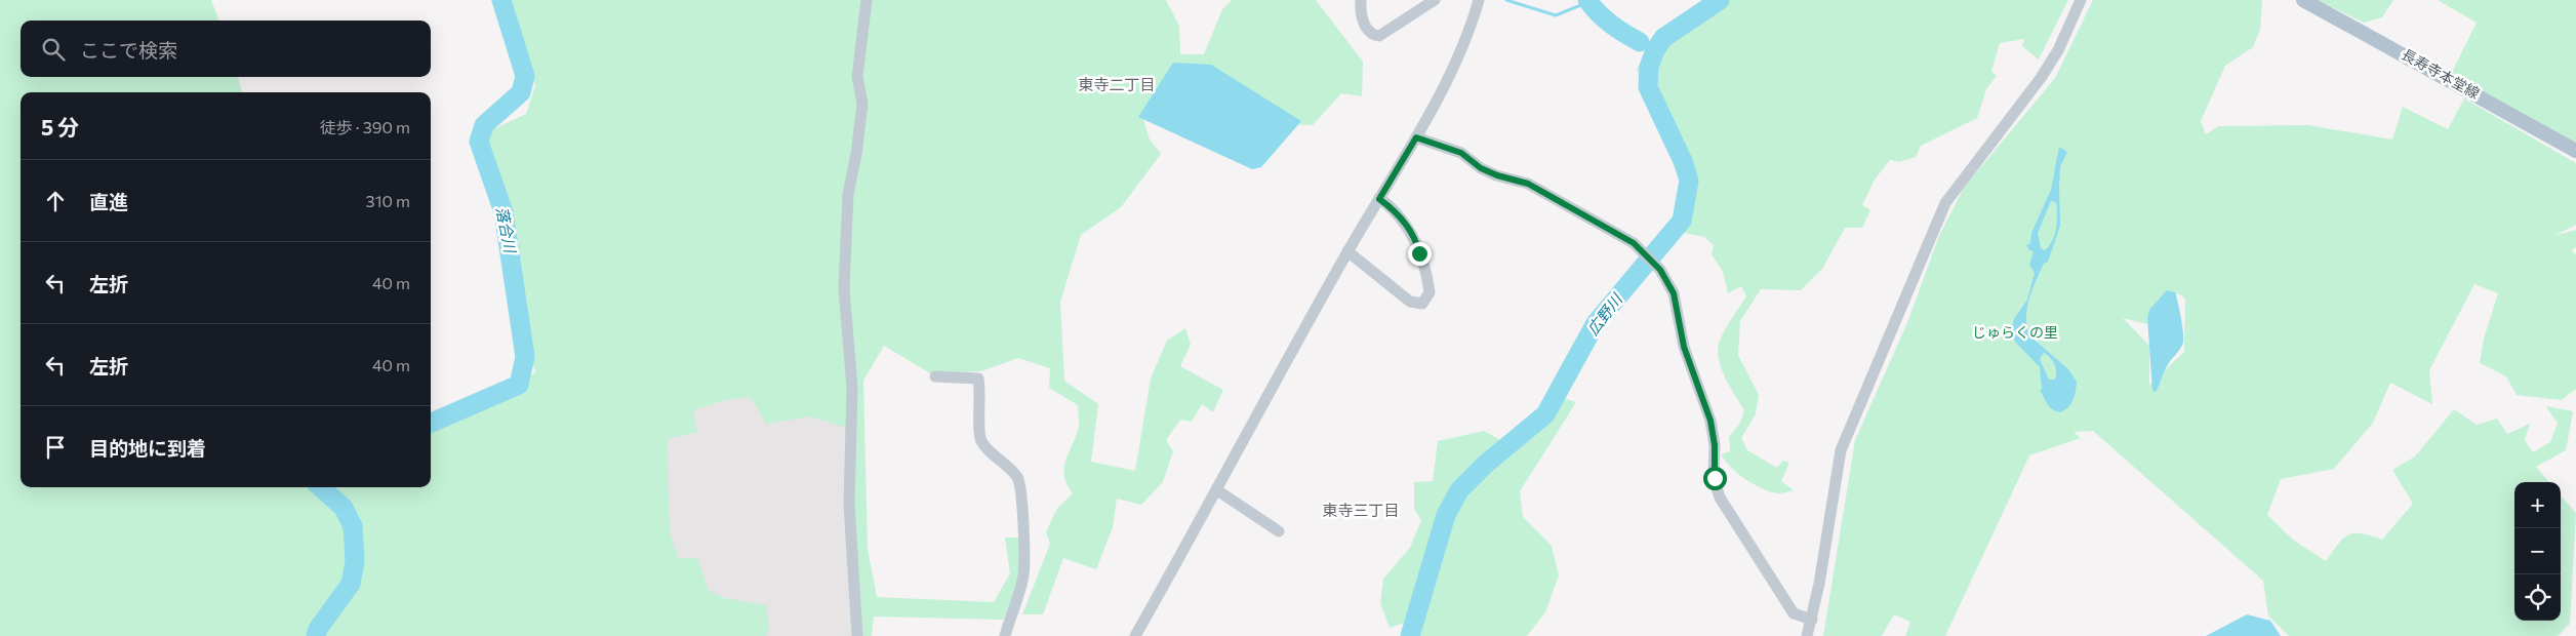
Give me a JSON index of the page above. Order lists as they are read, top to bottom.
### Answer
{
  "streets": {
    "main road": ["長寿寺本堂線"]
  },
  "districts": ["東寺二丁目", "東寺三丁目"],
  "water": ["落合川", "広野川"],
  "parks": ["じゅらくの里"],
  "page": {
    "search": "ここで検索",
    "heading": ["5 分", "徒歩 · 390 m"],
    "list": [
      ["直進", "310 m"],
      ["左折", "40 m"],
      ["左折", "40 m"],
      "目的地に到着"
    ],
    "map_buttons": ["+", "−"]
  }
}
